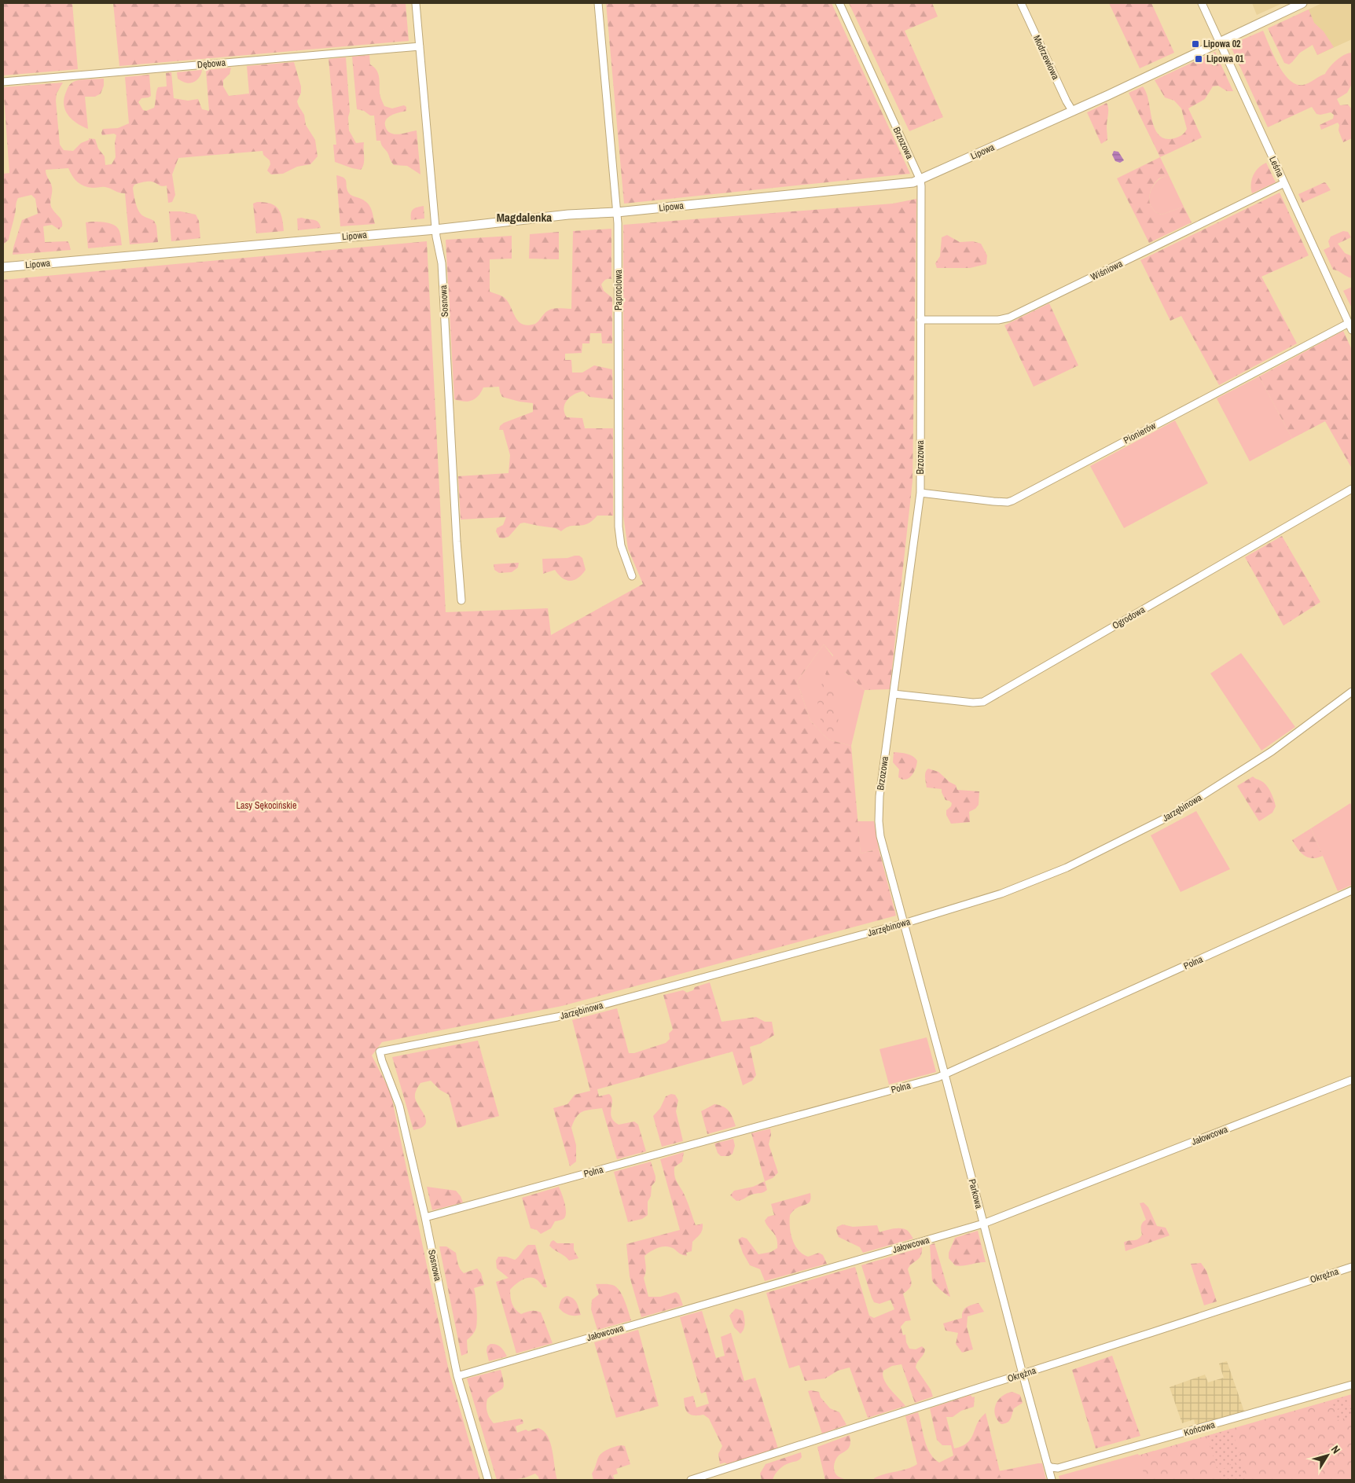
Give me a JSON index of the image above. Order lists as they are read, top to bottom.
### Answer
{
  "streets": {
    "street": [
      "Modrzewiowa",
      "Dębowa",
      "Brzozowa",
      "Lipowa",
      "Leśna",
      "Wiśniowa",
      "Paprociowa",
      "Sosnowa",
      "Pionierów",
      "Ogrodowa",
      "Jarzębinowa",
      "Polna",
      "Jałowcowa",
      "Parkowa",
      "Okrężna",
      "Końcowa"
    ]
  },
  "crossings": [
    ["Modrzewiowa", "Lipowa"],
    ["Dębowa", "Sosnowa"],
    ["Brzozowa", "Lipowa"],
    ["Brzozowa", "Wiśniowa"],
    ["Brzozowa", "Pionierów"],
    ["Brzozowa", "Ogrodowa"],
    ["Brzozowa", "Jarzębinowa"],
    ["Brzozowa", "Parkowa"],
    ["Lipowa", "Leśna"],
    ["Lipowa", "Paprociowa"],
    ["Lipowa", "Sosnowa"],
    ["Leśna", "Wiśniowa"],
    ["Leśna", "Pionierów"],
    ["Sosnowa", "Jarzębinowa"],
    ["Sosnowa", "Polna"],
    ["Sosnowa", "Jałowcowa"],
    ["Jarzębinowa", "Parkowa"],
    ["Polna", "Parkowa"],
    ["Jałowcowa", "Parkowa"],
    ["Parkowa", "Okrężna"],
    ["Parkowa", "Końcowa"]
  ],
  "districts": ["Magdalenka"],
  "parks": ["Lasy Sękocińskie"],
  "places": {
    "transit": ["Lipowa 02", "Lipowa 01"]
  },
  "north": "top right"
}
